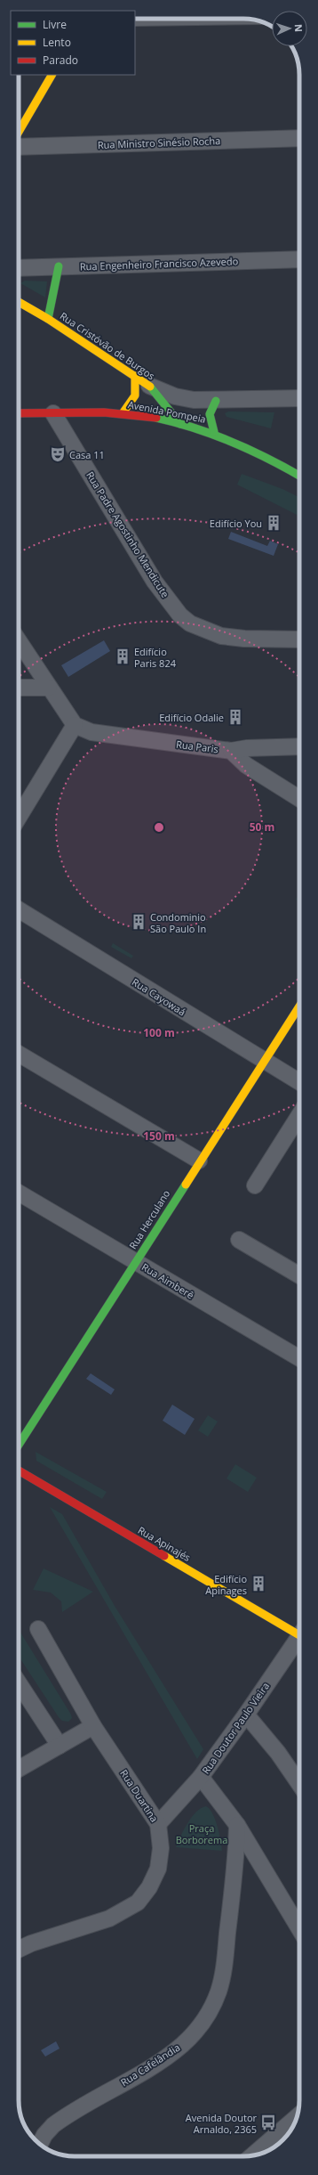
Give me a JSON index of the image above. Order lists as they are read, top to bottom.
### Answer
{
  "streets": {
    "street": [
      "Rua Ministro Sinésio Rocha",
      "Rua Engenheiro Francisco Azevedo",
      "Rua Cristóvão de Burgos",
      "Avenida Pompeia",
      "Rua Padre Agostinho Mendicute",
      "Rua Paris",
      "Rua Cayowaá",
      "Rua Herculano",
      "Rua Aimberê",
      "Rua Apinajés",
      "Rua Doutor Paulo Vieira",
      "Rua Duartina",
      "Rua Cafelândia"
    ]
  },
  "crossings": [
    ["Rua Cristóvão de Burgos", "Avenida Pompeia"],
    ["Avenida Pompeia", "Rua Padre Agostinho Mendicute"],
    ["Rua Cayowaá", "Rua Herculano"],
    ["Rua Herculano", "Rua Aimberê"],
    ["Rua Doutor Paulo Vieira", "Rua Duartina"]
  ],
  "parks": ["Praça Borborema"],
  "places": {
    "theatre": ["Casa 11"],
    "building": [
      "Edifício You",
      "Edifício Paris 824",
      "Edifício Odalie",
      "Condominio São Paulo In",
      "Edifício Apinages"
    ],
    "bus stop": ["Avenida Doutor Arnaldo, 2365"]
  },
  "legend": ["Livre", "Lento", "Parado"],
  "north": "right",
  "rings": ["50 m", "100 m", "150 m"]
}
